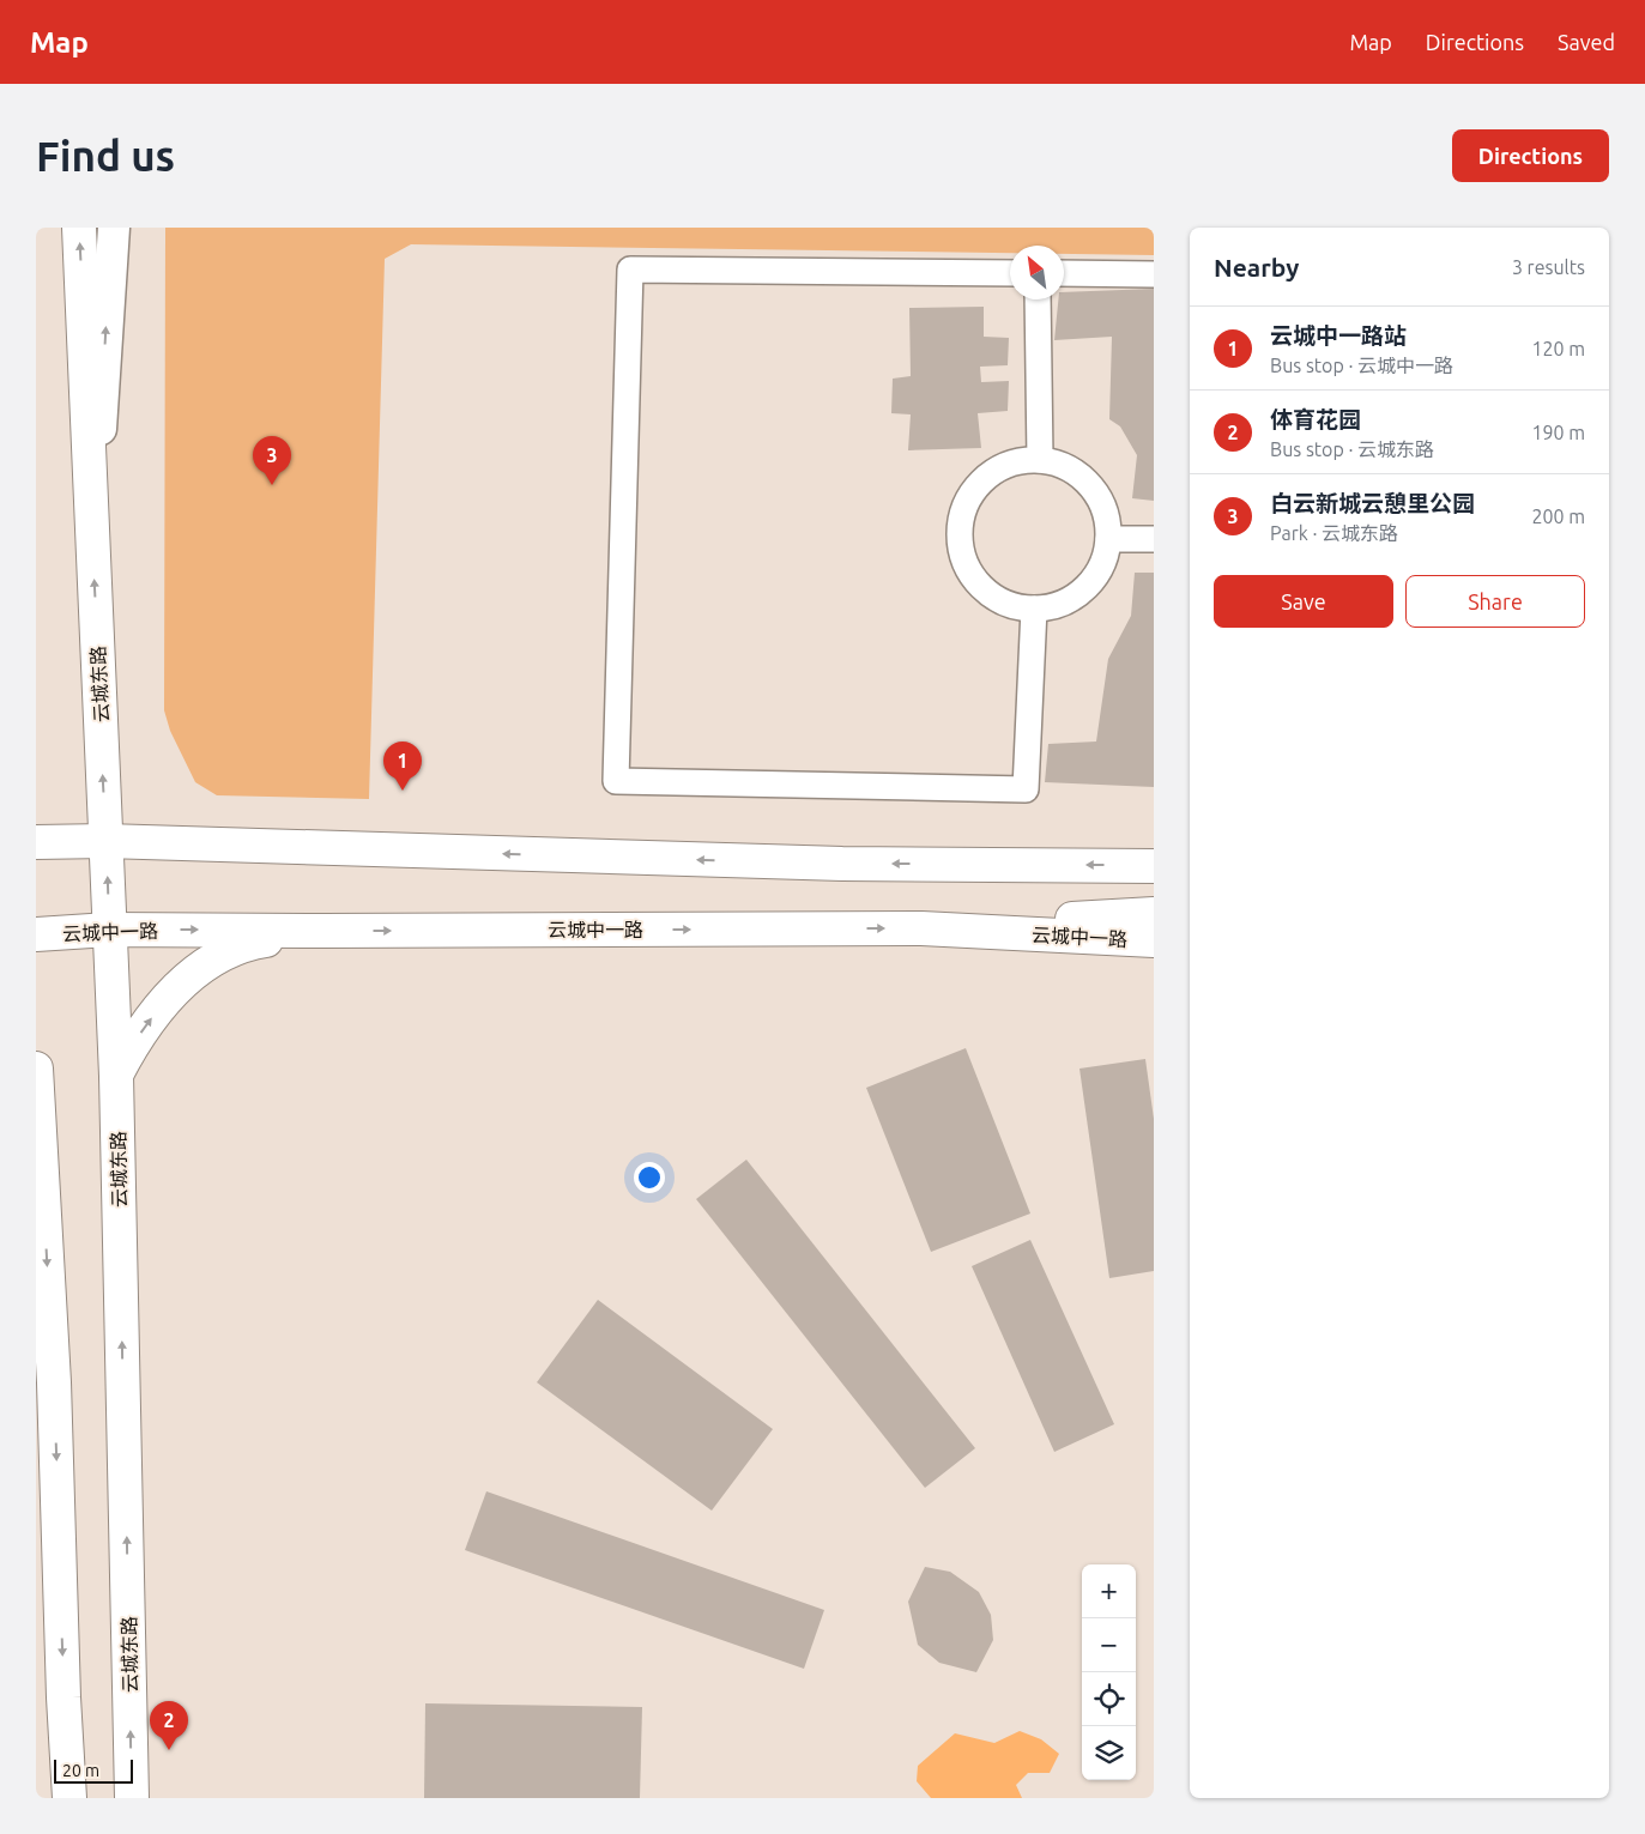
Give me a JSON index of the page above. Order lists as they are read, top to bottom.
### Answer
{
  "streets": {
    "main road": ["云城东路", "云城中一路"]
  },
  "crossings": [
    ["云城东路", "云城中一路"]
  ],
  "scale_bar": "20 m",
  "north": "top left",
  "page": {
    "header": "Map",
    "nav": ["Map", "Directions", "Saved"],
    "buttons": [
      "Directions",
      ["Save", "Share"]
    ],
    "title": "Find us",
    "heading": ["Nearby", "3 results"],
    "list": [
      {
        "mark": "1",
        "name": "云城中一路站",
        "note": "Bus stop · 云城中一路",
        "value": "120 m"
      },
      {
        "mark": "2",
        "name": "体育花园",
        "note": "Bus stop · 云城东路",
        "value": "190 m"
      },
      {
        "mark": "3",
        "name": "白云新城云憩里公园",
        "note": "Park · 云城东路",
        "value": "200 m"
      }
    ],
    "pins": ["3", "1", "2"],
    "map_buttons": ["+", "−"],
    "scale": "20 m"
  }
}
